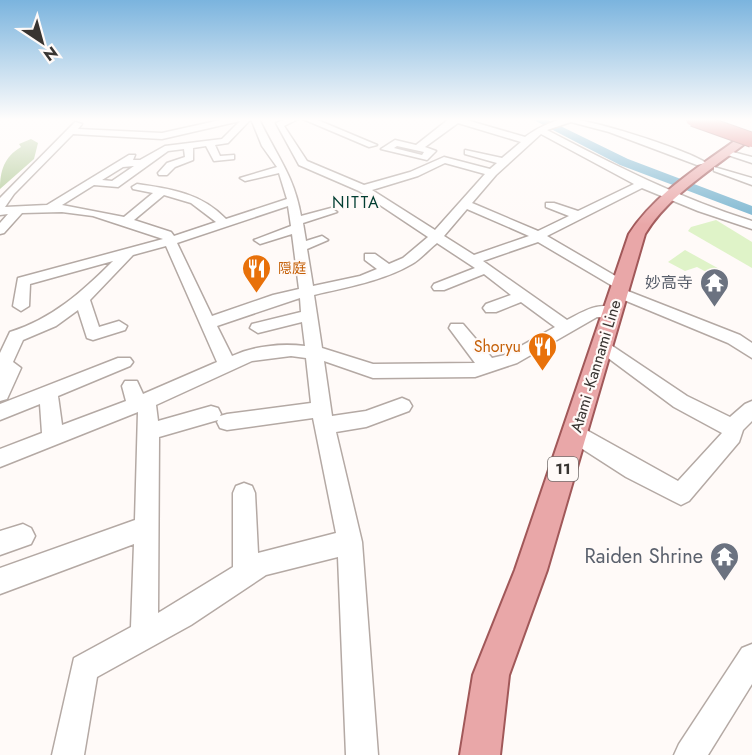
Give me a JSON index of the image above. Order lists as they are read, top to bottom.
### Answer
{
  "streets": {
    "main road": ["Atami -Kannami Line", "11"]
  },
  "crossings": [
    ["Atami -Kannami Line", "11"]
  ],
  "districts": ["NITTA"],
  "places": {
    "restaurant": ["隠庭", "Shoryu"],
    "temple": ["妙高寺", "Raiden Shrine"]
  },
  "north": "bottom right"
}
